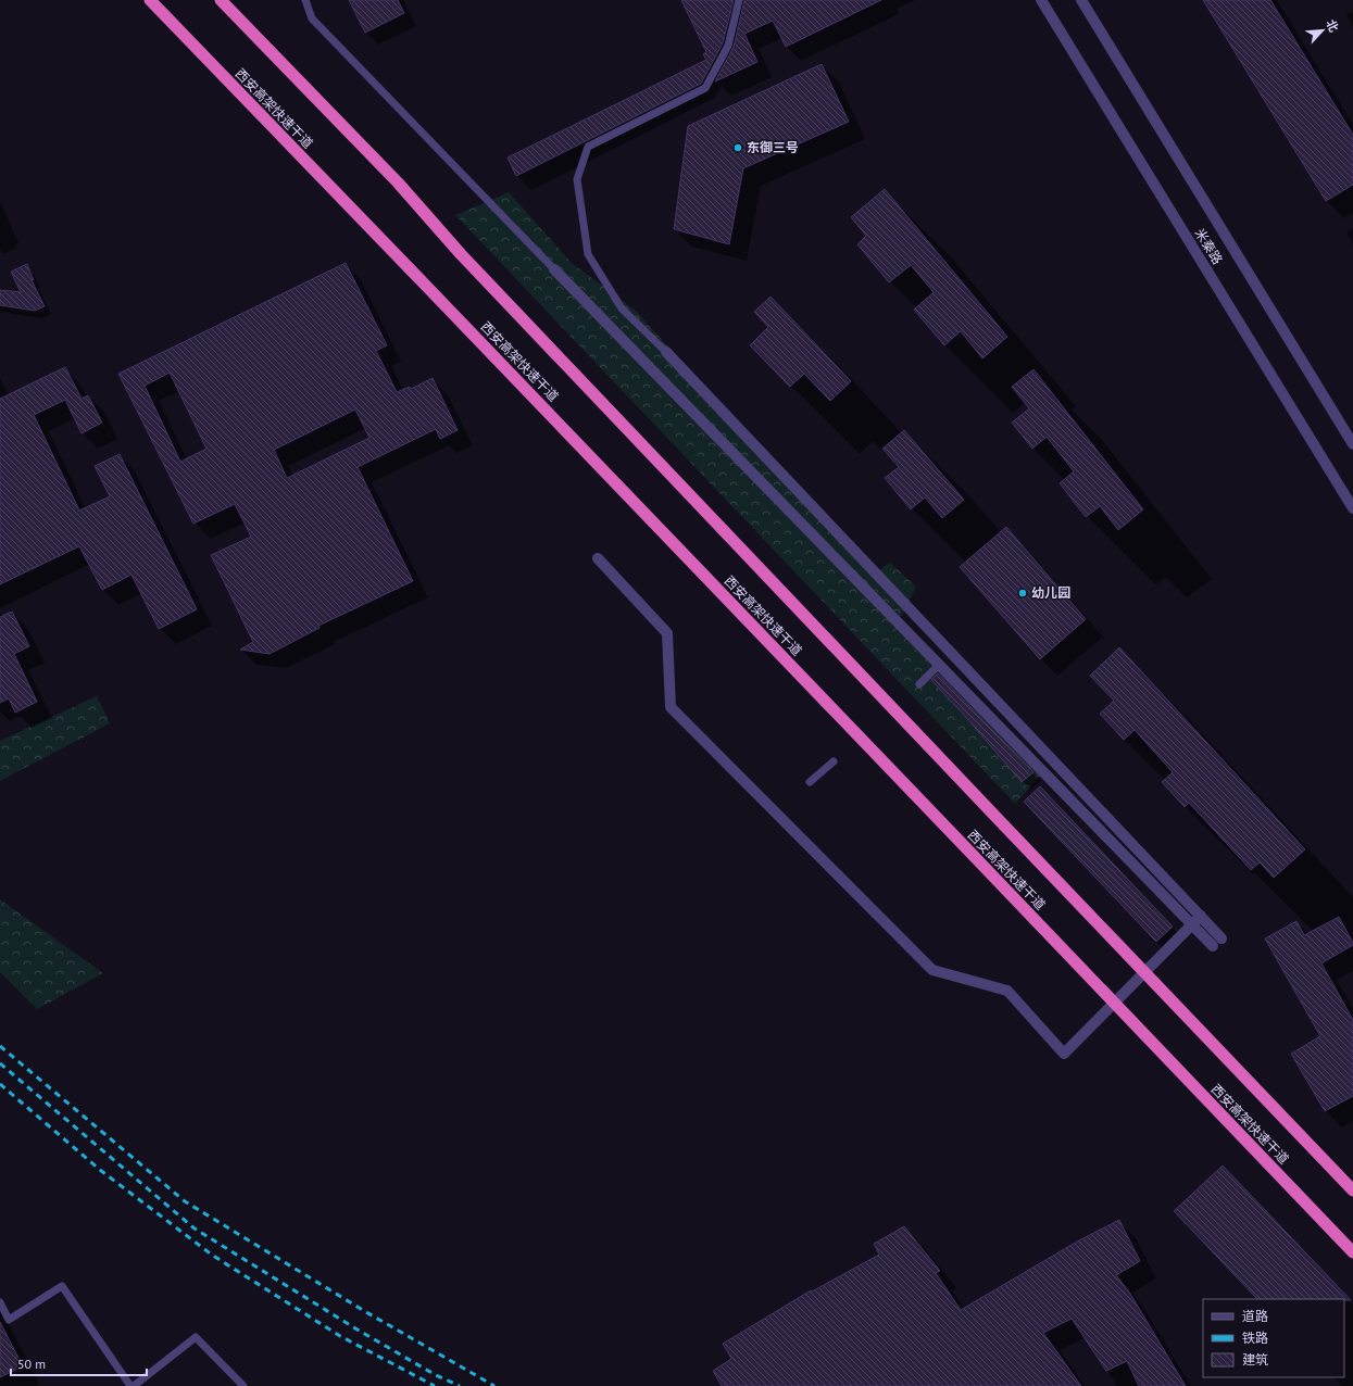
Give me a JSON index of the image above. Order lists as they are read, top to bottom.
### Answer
{
  "streets": {
    "highway": ["西安高架快速干道"],
    "street": ["米秦路"]
  },
  "places": ["东御三号", "幼儿园"],
  "legend": ["道路", "铁路", "建筑"],
  "scale_bar": "50 m",
  "north": "top right"
}
